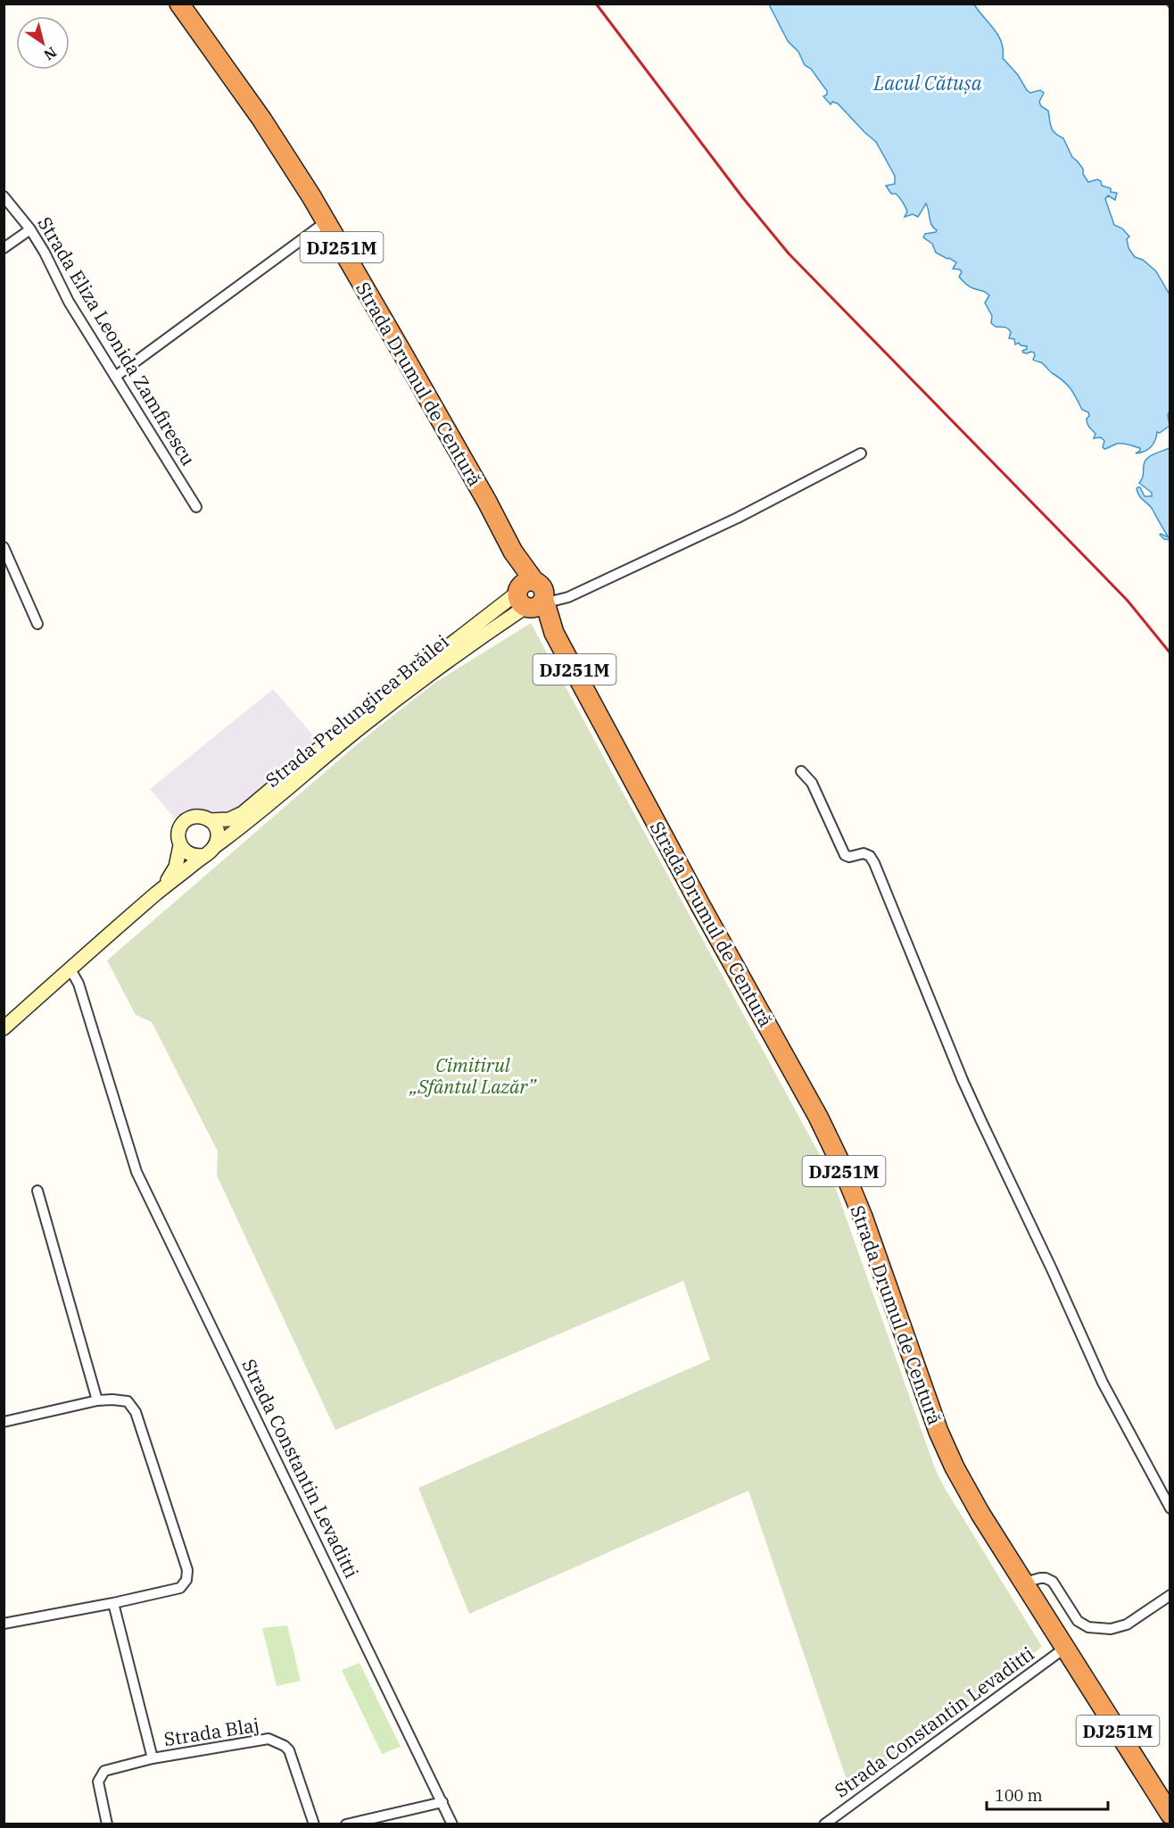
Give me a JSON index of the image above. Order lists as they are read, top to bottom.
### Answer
{
  "streets": {
    "highway": ["DJ251M", "Strada Drumul de Centură"],
    "main road": ["Strada Prelungirea Brăilei"],
    "street": ["Strada Eliza Leonida Zamfirescu", "Strada Constantin Levaditti", "Strada Blaj"]
  },
  "crossings": [
    ["Strada Drumul de Centură", "Strada Prelungirea Brăilei"],
    ["Strada Drumul de Centură", "Strada Constantin Levaditti"],
    ["Strada Prelungirea Brăilei", "Strada Constantin Levaditti"]
  ],
  "water": ["Lacul Cătușa"],
  "parks": ["Cimitirul „Sfântul Lazăr”"],
  "scale_bar": "100 m",
  "north": "bottom right"
}
